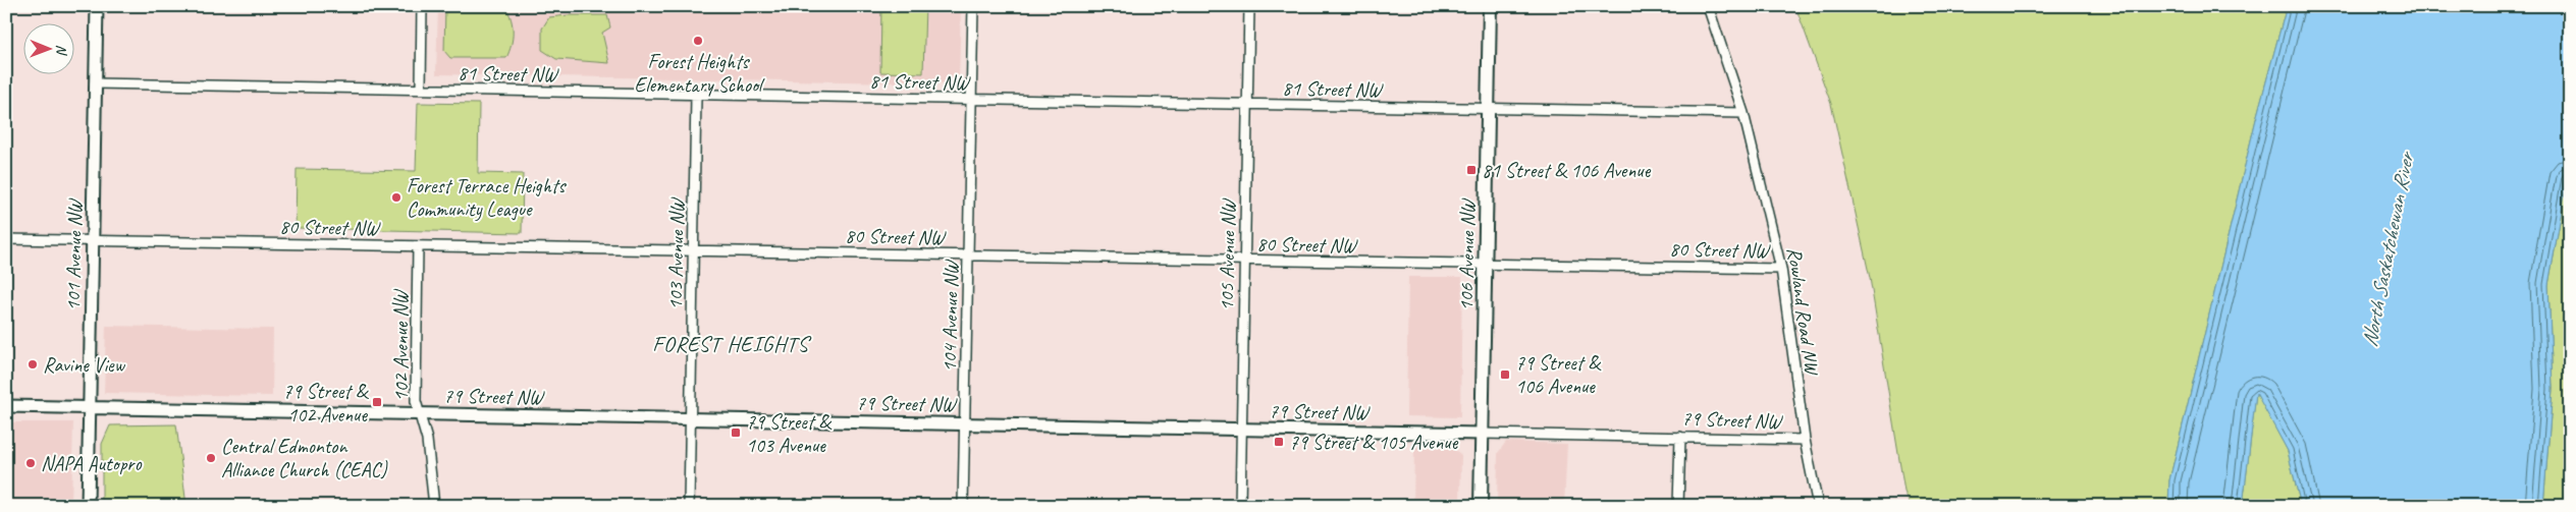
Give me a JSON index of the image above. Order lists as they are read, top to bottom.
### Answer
{
  "streets": {
    "main road": ["106 Avenue NW"],
    "street": [
      "81 Street NW",
      "80 Street NW",
      "103 Avenue NW",
      "101 Avenue NW",
      "105 Avenue NW",
      "Rowland Road NW",
      "104 Avenue NW",
      "102 Avenue NW",
      "79 Street NW"
    ]
  },
  "crossings": [
    ["81 Street NW", "103 Avenue NW"],
    ["81 Street NW", "101 Avenue NW"],
    ["81 Street NW", "105 Avenue NW"],
    ["81 Street NW", "106 Avenue NW"],
    ["81 Street NW", "Rowland Road NW"],
    ["81 Street NW", "104 Avenue NW"],
    ["80 Street NW", "103 Avenue NW"],
    ["80 Street NW", "101 Avenue NW"],
    ["80 Street NW", "105 Avenue NW"],
    ["80 Street NW", "106 Avenue NW"],
    ["80 Street NW", "Rowland Road NW"],
    ["80 Street NW", "104 Avenue NW"],
    ["80 Street NW", "102 Avenue NW"],
    ["103 Avenue NW", "79 Street NW"],
    ["101 Avenue NW", "79 Street NW"],
    ["105 Avenue NW", "79 Street NW"],
    ["106 Avenue NW", "79 Street NW"],
    ["Rowland Road NW", "79 Street NW"],
    ["104 Avenue NW", "79 Street NW"],
    ["102 Avenue NW", "79 Street NW"]
  ],
  "districts": ["FOREST HEIGHTS"],
  "water": ["North Saskatchewan River"],
  "places": {
    "other": [
      "Forest Heights Elementary School",
      "Forest Terrace Heights Community League",
      "Ravine View",
      "Central Edmonton Alliance Church (CEAC)",
      "NAPA Autopro"
    ],
    "transit": [
      "81 Street & 106 Avenue",
      "79 Street & 106 Avenue",
      "79 Street & 102 Avenue",
      "79 Street & 103 Avenue",
      "79 Street & 105 Avenue"
    ]
  },
  "north": "right"
}
